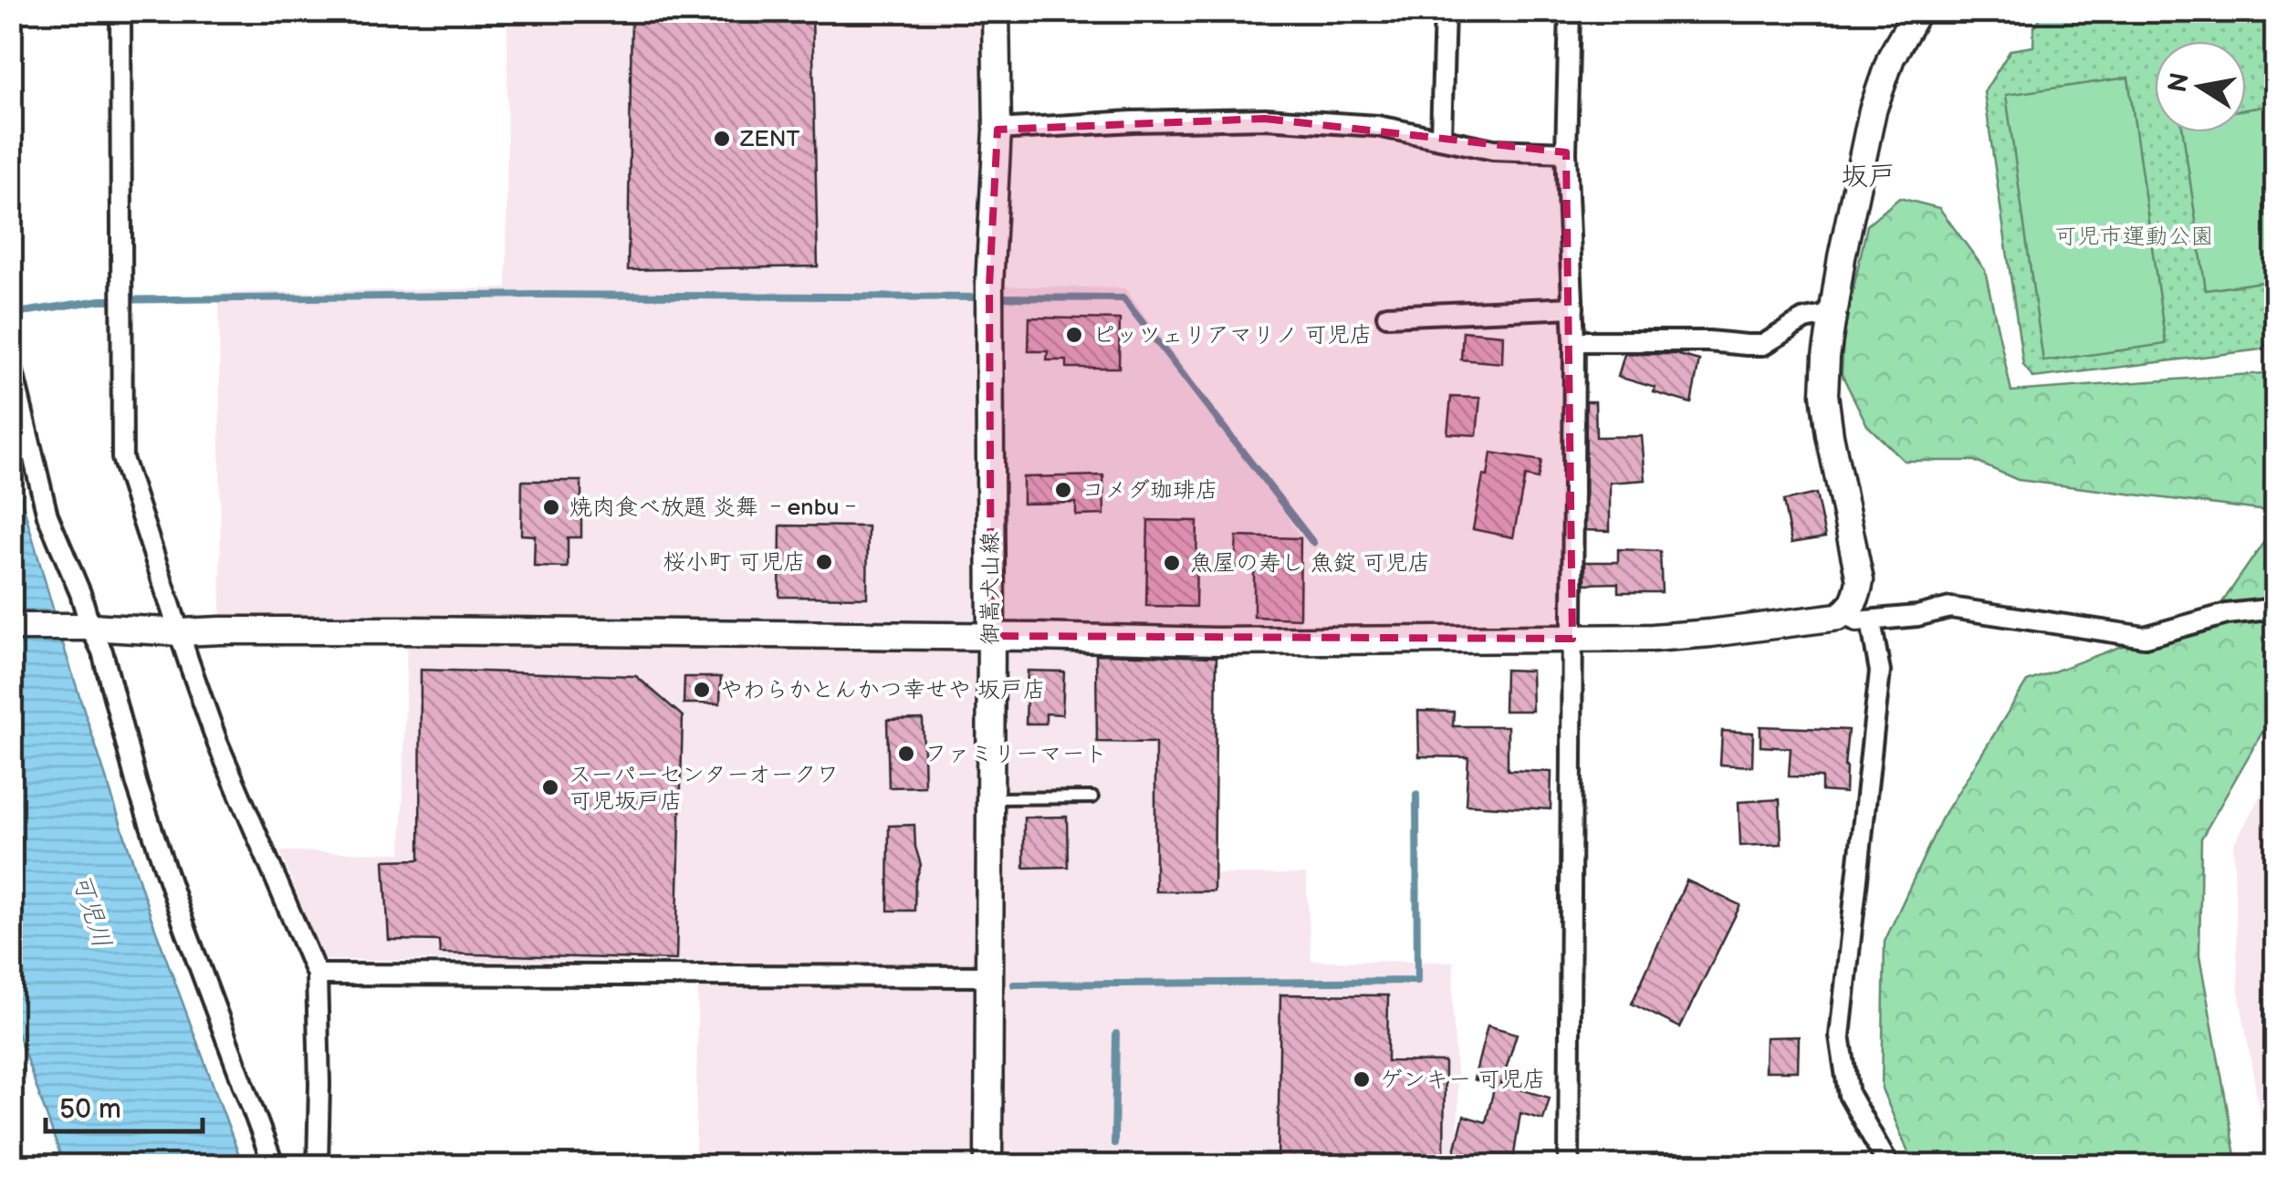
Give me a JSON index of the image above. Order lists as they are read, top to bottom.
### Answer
{
  "streets": {
    "street": ["御嵩犬山線"]
  },
  "districts": ["坂戸"],
  "water": ["可児川"],
  "parks": ["可児市運動公園"],
  "places": [
    "ZENT",
    "ピッツェリアマリノ 可児店",
    "コメダ珈琲店",
    "焼肉食べ放題 炎舞 ‐enbu‐",
    "桜小町 可児店",
    "魚屋の寿し 魚錠 可児店",
    "やわらかとんかつ幸せや 坂戸店",
    "ファミリーマート",
    "スーパーセンターオークワ 可児坂戸店",
    "ゲンキー 可児店"
  ],
  "scale_bar": "50 m",
  "north": "left"
}
